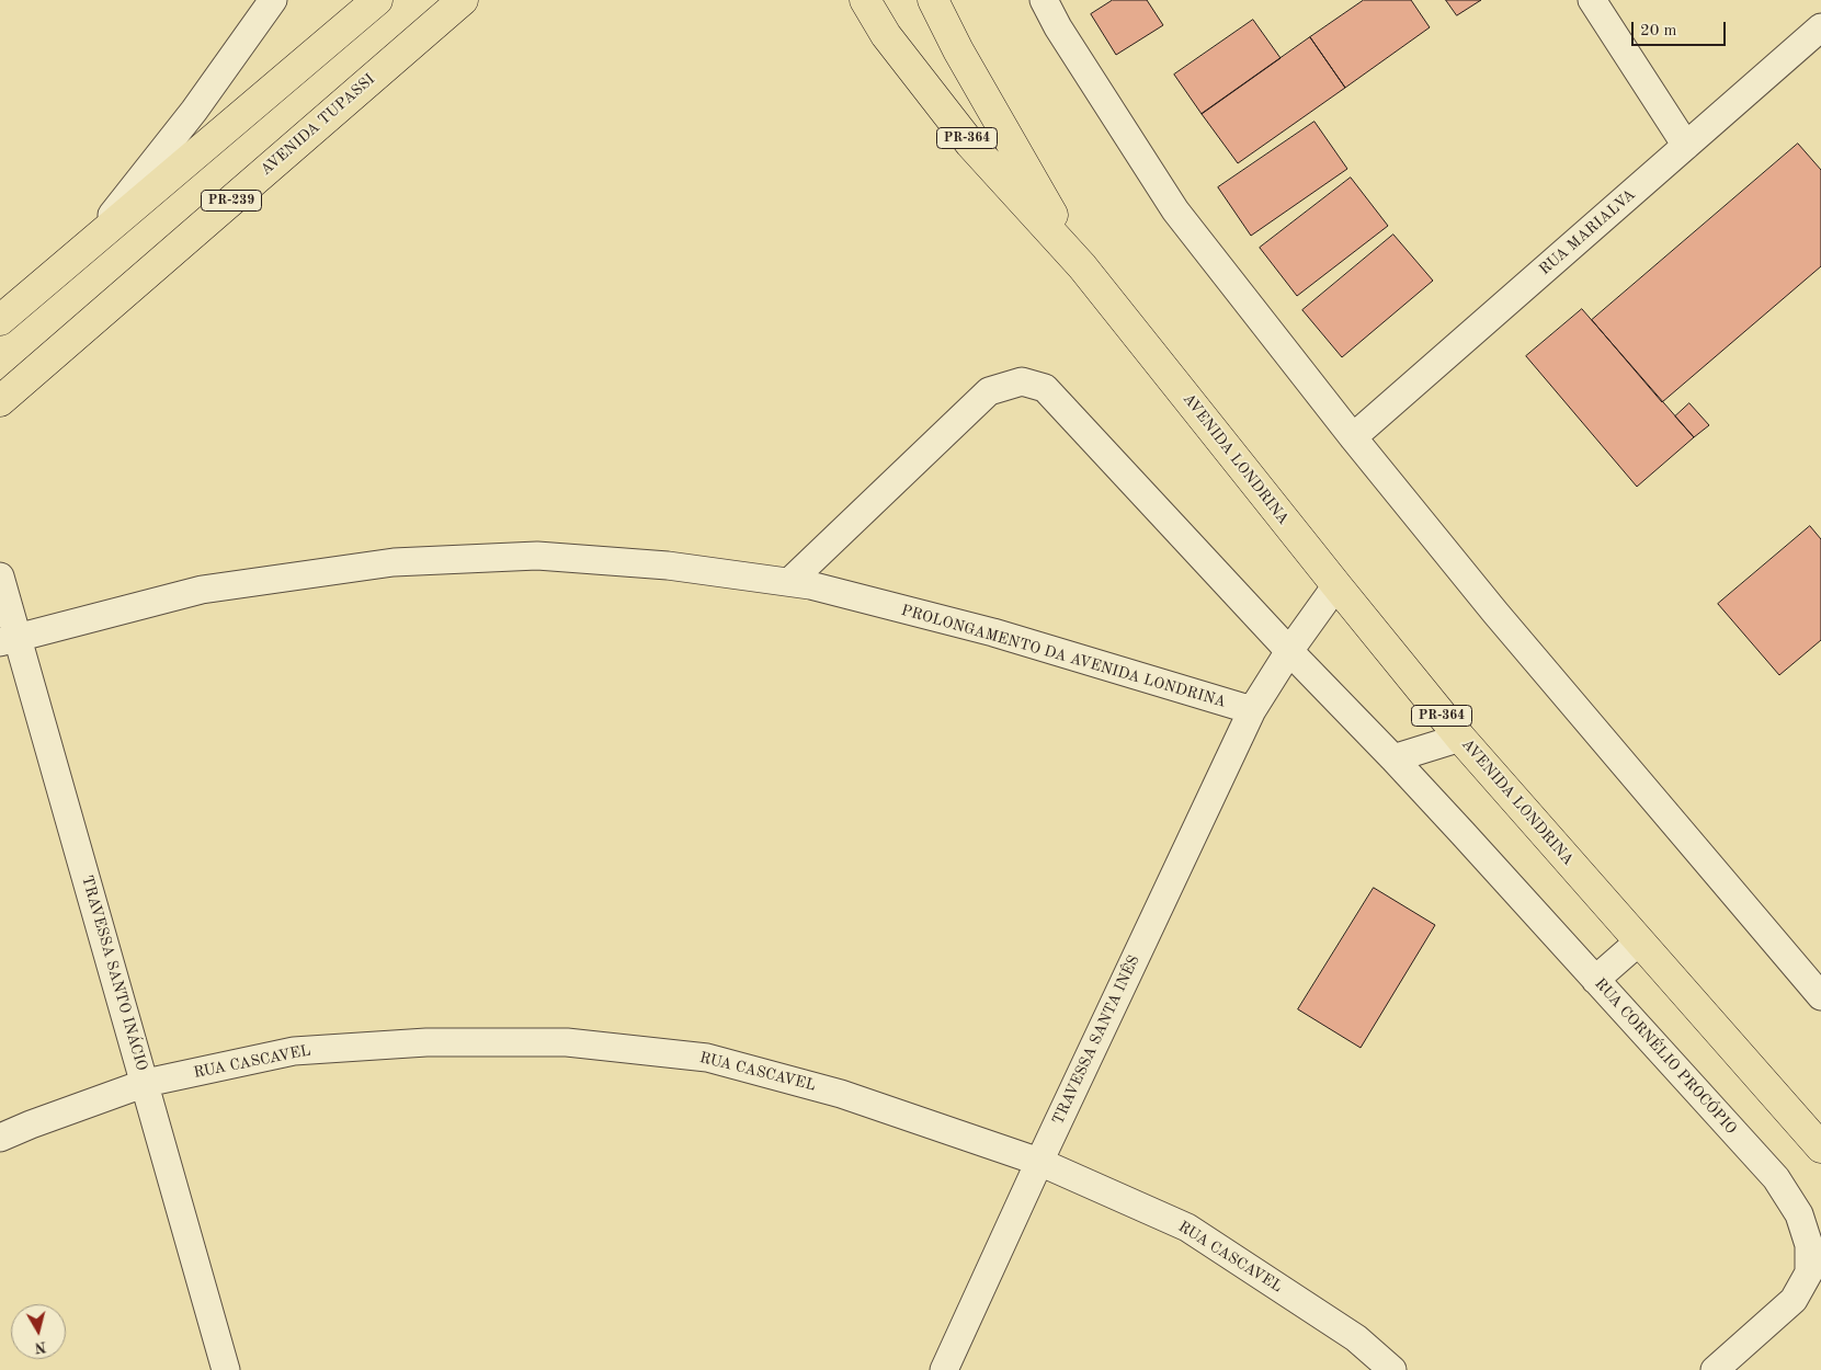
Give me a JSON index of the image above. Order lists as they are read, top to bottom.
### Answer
{
  "streets": {
    "main road": [
      "AVENIDA TUPASSI",
      "PR-364",
      "PR-239",
      "AVENIDA LONDRINA"
    ],
    "street": [
      "RUA MARIALVA",
      "PROLONGAMENTO DA AVENIDA LONDRINA",
      "TRAVESSA SANTO INÁCIO",
      "TRAVESSA SANTA INÊS",
      "RUA CORNÉLIO PROCÓPIO",
      "RUA CASCAVEL"
    ]
  },
  "crossings": [
    ["PR-364", "AVENIDA LONDRINA"],
    ["AVENIDA LONDRINA", "TRAVESSA SANTA INÊS"],
    ["PROLONGAMENTO DA AVENIDA LONDRINA", "TRAVESSA SANTO INÁCIO"],
    ["PROLONGAMENTO DA AVENIDA LONDRINA", "TRAVESSA SANTA INÊS"],
    ["TRAVESSA SANTO INÁCIO", "RUA CASCAVEL"],
    ["TRAVESSA SANTA INÊS", "RUA CASCAVEL"]
  ],
  "scale_bar": "20 m",
  "north": "bottom"
}
